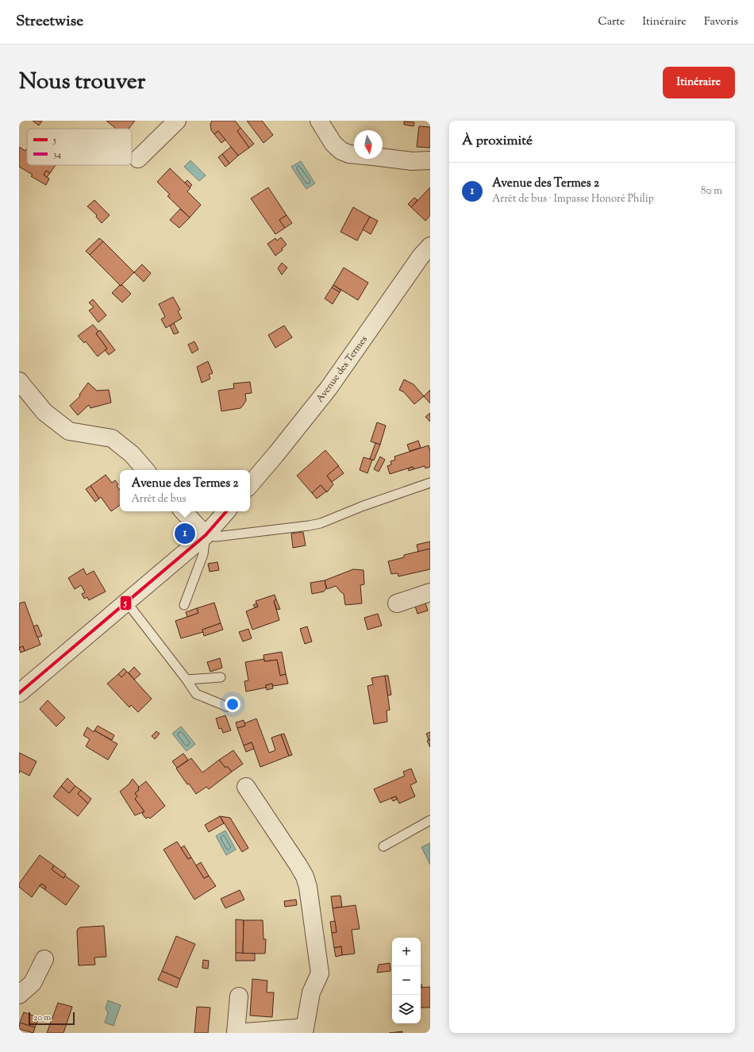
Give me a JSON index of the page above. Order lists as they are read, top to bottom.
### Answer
{
  "streets": {
    "street": ["Avenue des Termes"]
  },
  "lines": ["transit line 5"],
  "legend": ["5", "34"],
  "scale_bar": "20 m",
  "north": "bottom",
  "page": {
    "header": "Streetwise",
    "nav": ["Carte", "Itinéraire", "Favoris"],
    "title": "Nous trouver",
    "buttons": "Itinéraire",
    "heading": "À proximité",
    "list": [
      {
        "mark": "1",
        "name": "Avenue des Termes 2",
        "note": "Arrêt de bus · Impasse Honoré Philip",
        "value": "80 m"
      }
    ],
    "popup": ["Avenue des Termes 2", "Arrêt de bus"],
    "pins": "1",
    "map_buttons": ["+", "−"],
    "scale": "20 m"
  }
}
